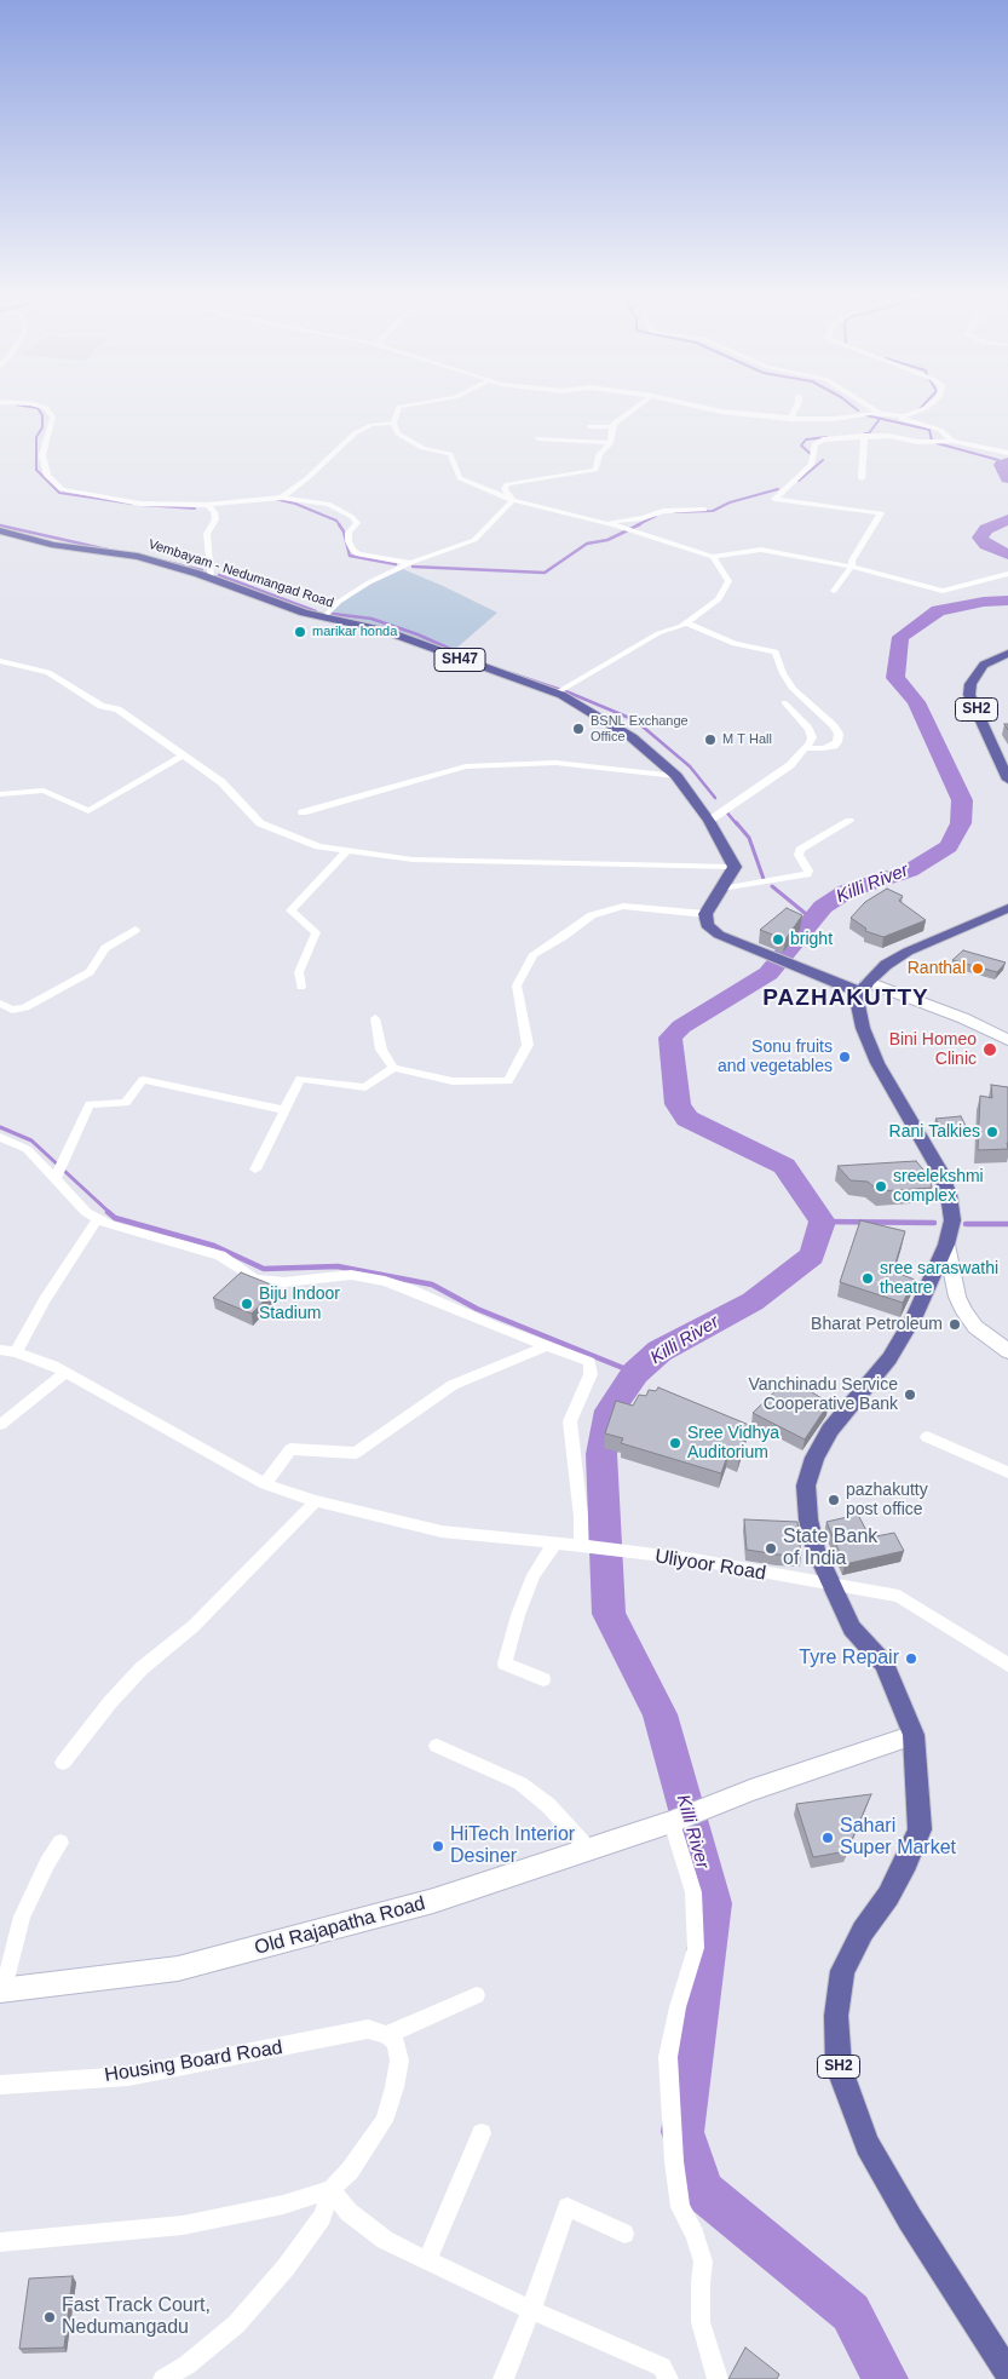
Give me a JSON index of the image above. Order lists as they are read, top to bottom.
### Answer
{
  "streets": {
    "main road": [
      "Vembayam - Nedumangad Road",
      "SH47",
      "SH2",
      "Old Rajapatha Road"
    ],
    "street": ["Uliyoor Road", "Housing Board Road"]
  },
  "crossings": [
    ["SH2", "Uliyoor Road"],
    ["SH2", "Old Rajapatha Road"]
  ],
  "districts": ["PAZHAKUTTY"],
  "water": ["Killi River"],
  "places": [
    "marikar honda",
    "BSNL Exchange Office",
    "M T Hall",
    "bright",
    "Ranthal",
    "Bini Homeo Clinic",
    "Sonu fruits and vegetables",
    "Rani Talkies",
    "sreelekshmi complex",
    "sree saraswathi theatre",
    "Biju Indoor Stadium",
    "Bharat Petroleum",
    "Vanchinadu Service Cooperative Bank",
    "Sree Vidhya Auditorium",
    "pazhakutty post office",
    "State Bank of India",
    "Tyre Repair",
    "Sahari Super Market",
    "HiTech Interior Desiner",
    "Fast Track Court, Nedumangadu"
  ]
}
